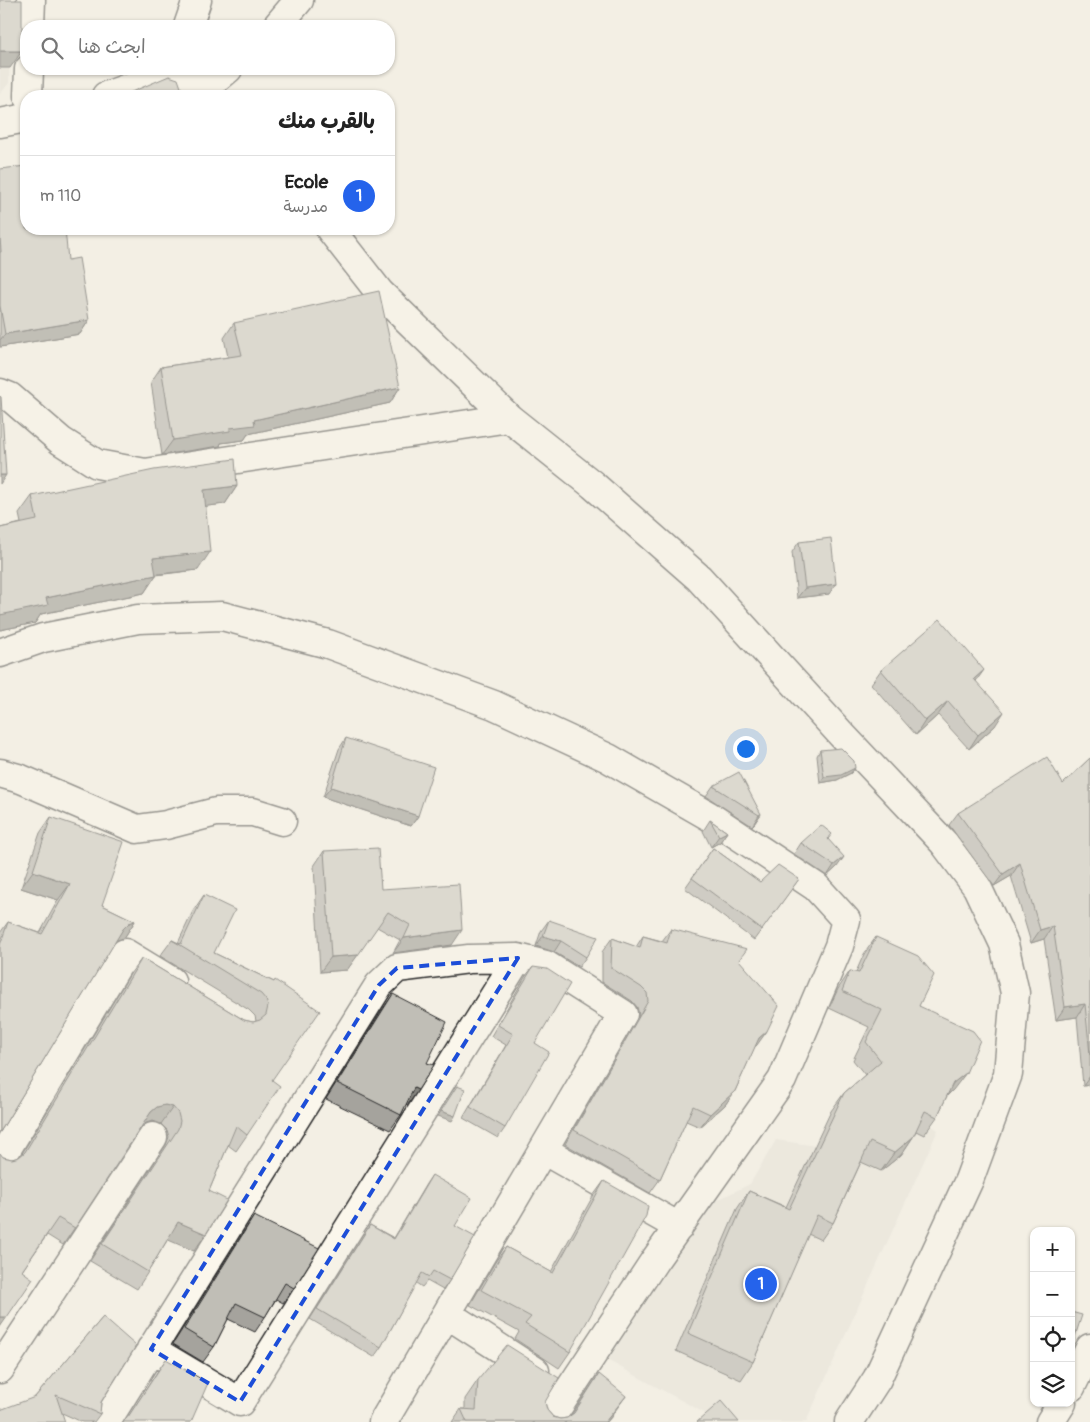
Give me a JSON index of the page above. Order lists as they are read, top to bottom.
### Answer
{
  "page": {
    "search": "ابحث هنا",
    "heading": "بالقرب منك",
    "list": [
      {
        "mark": "1",
        "name": "Ecole",
        "note": "مدرسة",
        "value": "110 m"
      }
    ],
    "map_buttons": ["+", "−"],
    "pins": "1"
  }
}
